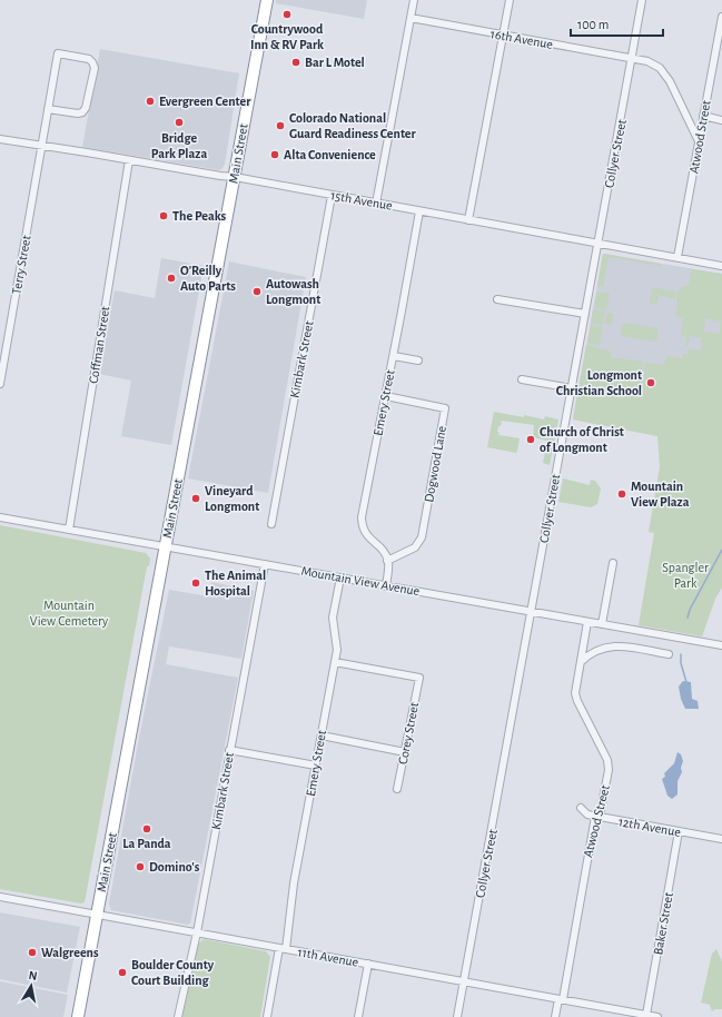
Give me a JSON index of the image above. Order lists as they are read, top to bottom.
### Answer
{
  "streets": {
    "highway": ["Main Street"],
    "street": [
      "16th Avenue",
      "Atwood Street",
      "Collyer Street",
      "15th Avenue",
      "Terry Street",
      "Coffman Street",
      "Kimbark Street",
      "Emery Street",
      "Dogwood Lane",
      "Mountain View Avenue",
      "Corey Street",
      "12th Avenue",
      "Baker Street",
      "11th Avenue"
    ]
  },
  "crossings": [
    ["16th Avenue", "Atwood Street"],
    ["16th Avenue", "Collyer Street"],
    ["Atwood Street", "15th Avenue"],
    ["Atwood Street", "Mountain View Avenue"],
    ["Atwood Street", "12th Avenue"],
    ["Atwood Street", "11th Avenue"],
    ["Main Street", "15th Avenue"],
    ["Main Street", "Mountain View Avenue"],
    ["Main Street", "11th Avenue"],
    ["Collyer Street", "15th Avenue"],
    ["Collyer Street", "Mountain View Avenue"],
    ["Collyer Street", "11th Avenue"],
    ["15th Avenue", "Terry Street"],
    ["15th Avenue", "Coffman Street"],
    ["15th Avenue", "Kimbark Street"],
    ["15th Avenue", "Emery Street"],
    ["Coffman Street", "Mountain View Avenue"],
    ["Kimbark Street", "Mountain View Avenue"],
    ["Kimbark Street", "11th Avenue"],
    ["Emery Street", "Dogwood Lane"],
    ["Emery Street", "Mountain View Avenue"],
    ["Emery Street", "Corey Street"],
    ["Emery Street", "11th Avenue"],
    ["12th Avenue", "Baker Street"],
    ["Baker Street", "11th Avenue"]
  ],
  "parks": ["Spangler Park", "Mountain View Cemetery"],
  "places": [
    "Countrywood Inn & RV Park",
    "Bar L Motel",
    "Evergreen Center",
    "Bridge Park Plaza",
    "Colorado National Guard Readiness Center",
    "Alta Convenience",
    "The Peaks",
    "O'Reilly Auto Parts",
    "Autowash Longmont",
    "Longmont Christian School",
    "Church of Christ of Longmont",
    "Mountain View Plaza",
    "Vineyard Longmont",
    "The Animal Hospital",
    "La Panda",
    "Domino's",
    "Walgreens",
    "Boulder County Court Building"
  ],
  "scale_bar": "100 m",
  "north": "top"
}
